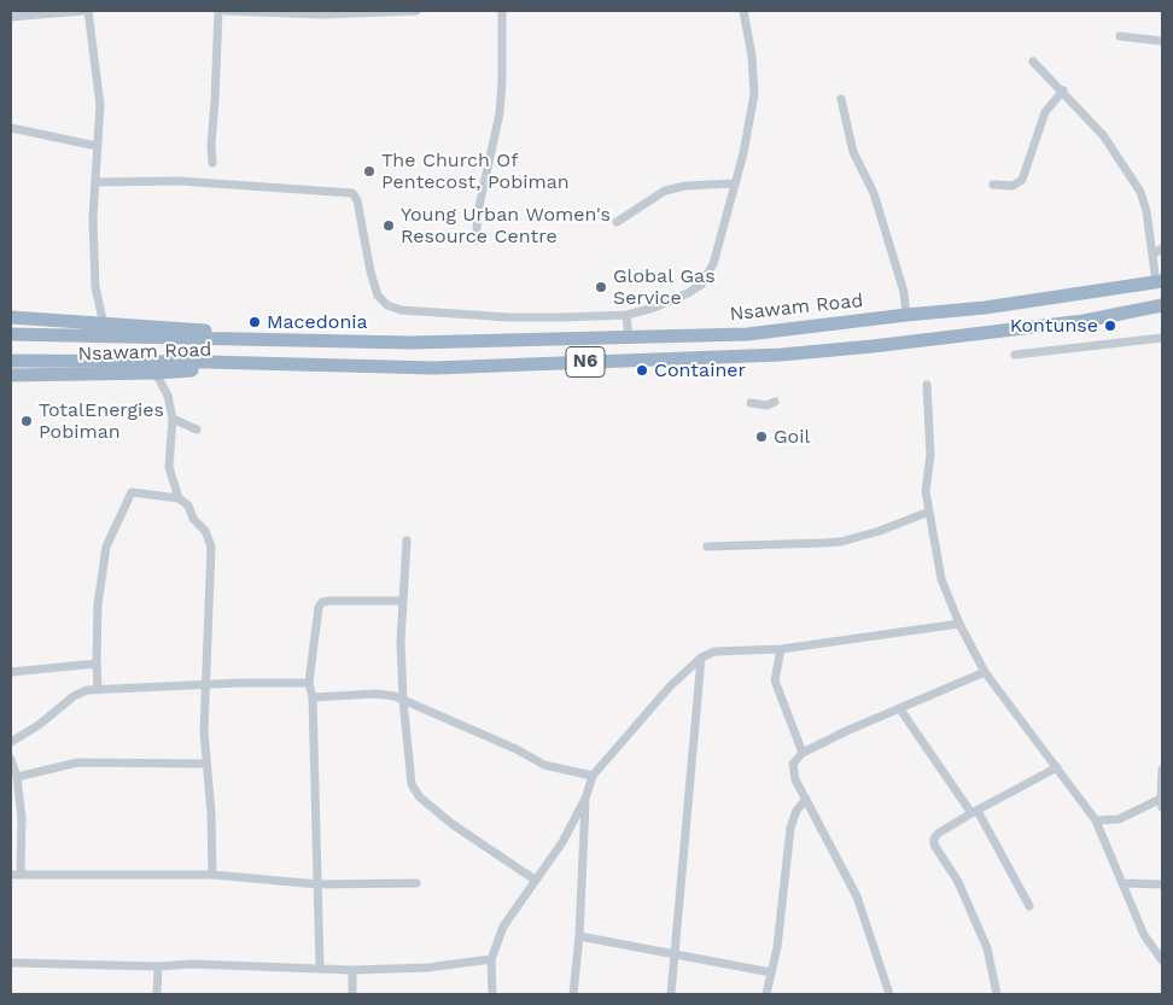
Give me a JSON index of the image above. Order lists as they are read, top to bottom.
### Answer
{
  "streets": {
    "highway": ["Nsawam Road", "N6"]
  },
  "places": [
    "The Church Of Pentecost, Pobiman",
    "Young Urban Women's Resource Centre",
    "Global Gas Service",
    "Macedonia",
    "Kontunse",
    "Container",
    "TotalEnergies Pobiman",
    "Goil"
  ]
}
